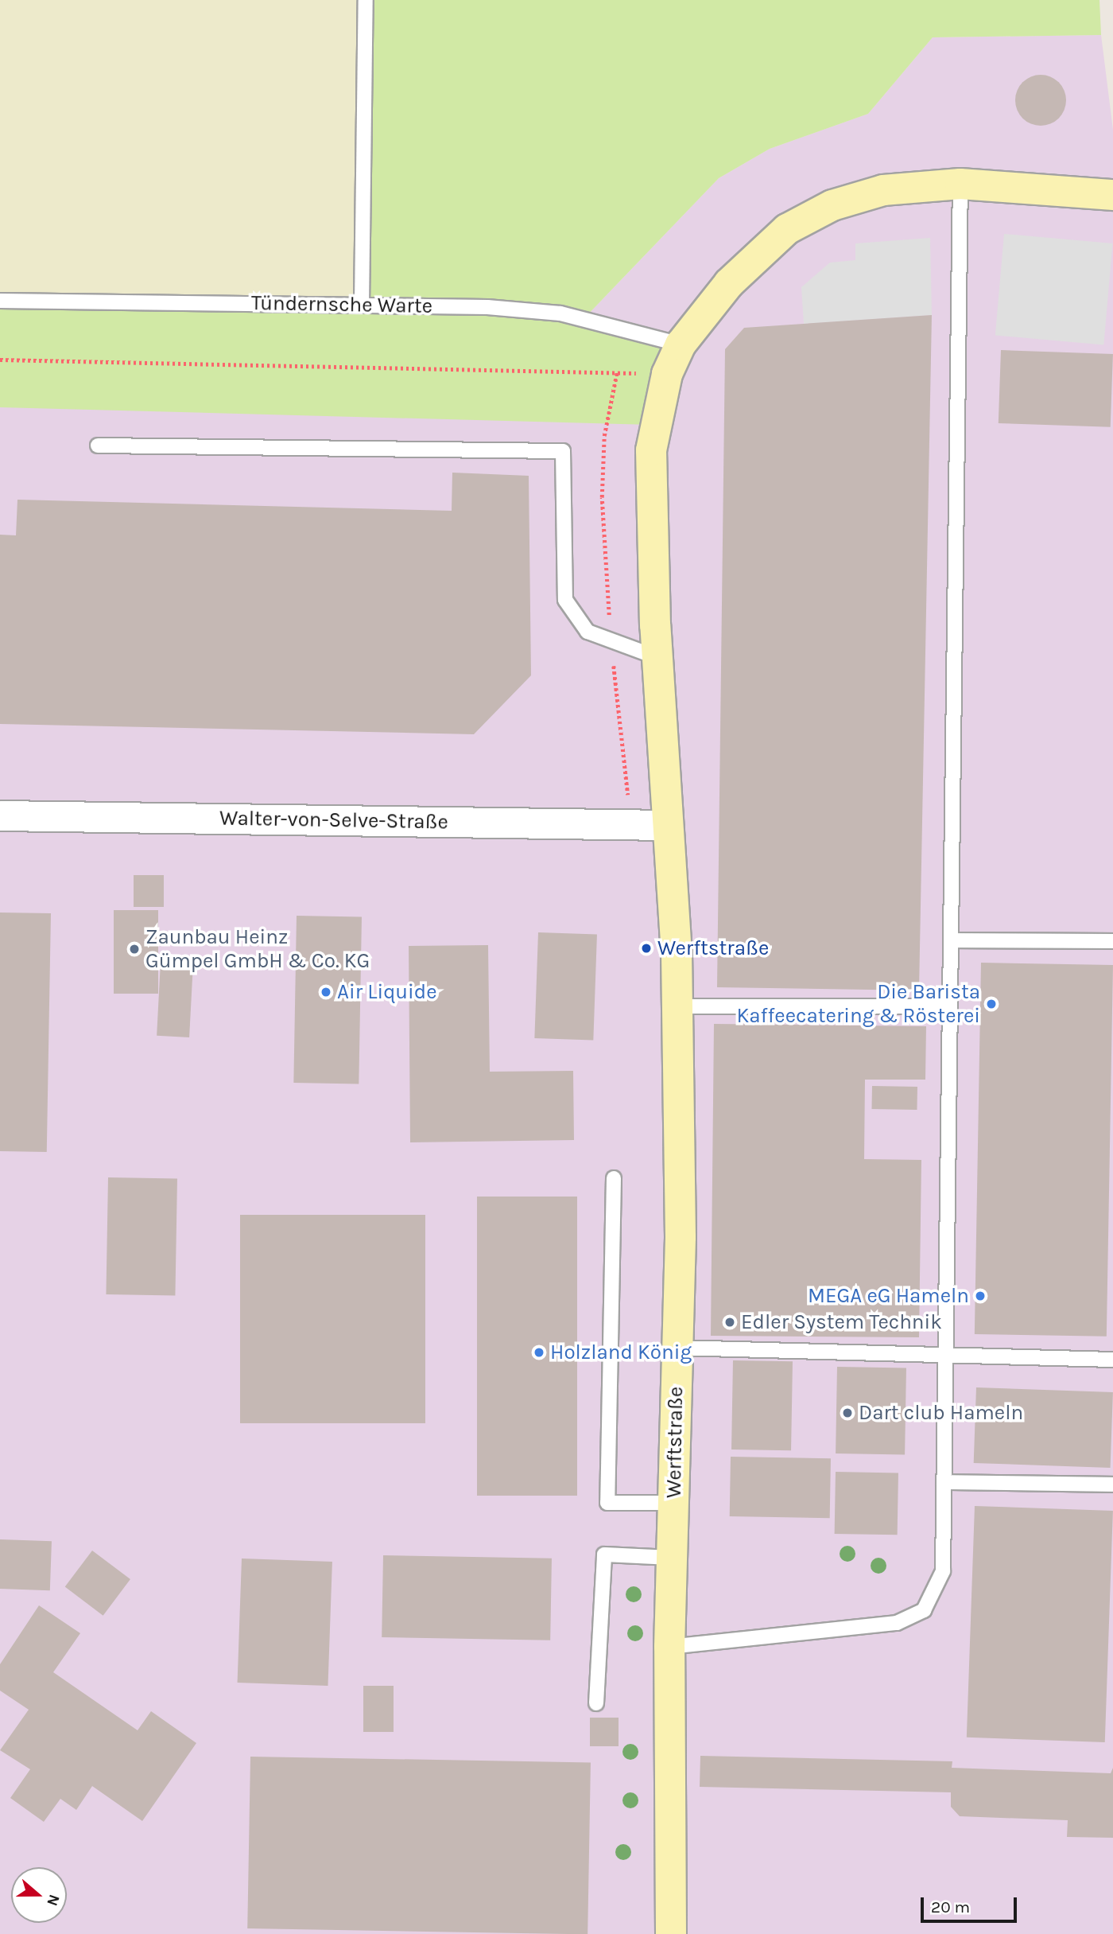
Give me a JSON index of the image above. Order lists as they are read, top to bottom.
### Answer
{
  "streets": {
    "street": ["Walter-von-Selve-Straße", "Werftstraße"],
    "lane": ["Tündernsche Warte"]
  },
  "crossings": [
    ["Tündernsche Warte", "Werftstraße"],
    ["Walter-von-Selve-Straße", "Werftstraße"]
  ],
  "places": [
    "Werftstraße",
    "Zaunbau Heinz Gümpel GmbH & Co. KG",
    "Air Liquide",
    "Die Barista Kaffeecatering & Rösterei",
    "MEGA eG Hameln",
    "Edler System Technik",
    "Holzland König",
    "Dart club Hameln"
  ],
  "scale_bar": "20 m",
  "north": "right"
}
